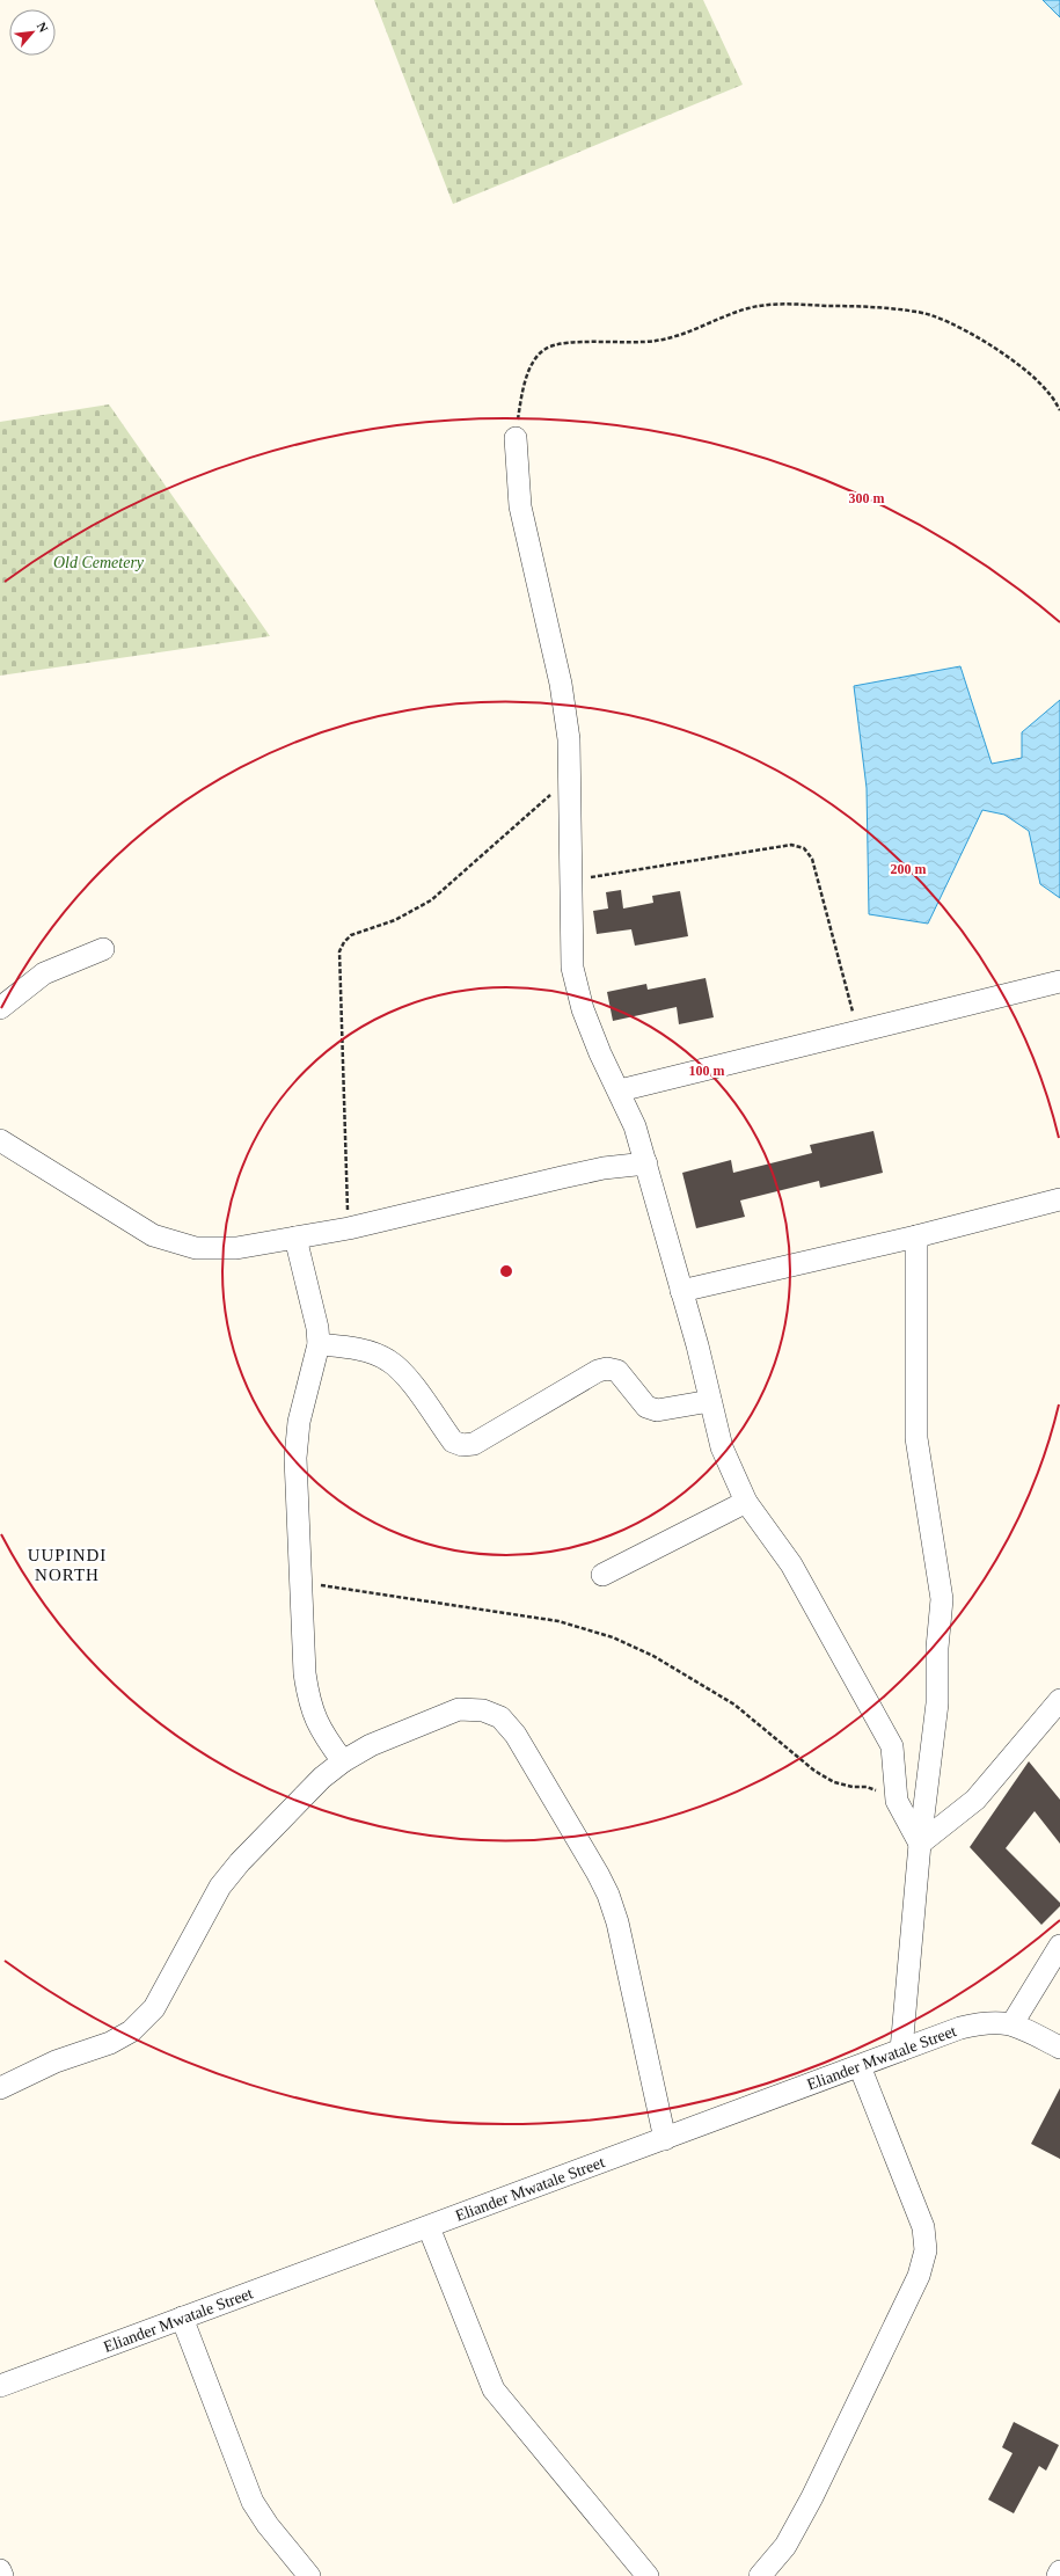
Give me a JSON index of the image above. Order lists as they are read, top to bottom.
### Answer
{
  "streets": {
    "street": ["Eliander Mwatale Street"]
  },
  "districts": ["UUPINDI NORTH"],
  "parks": ["Old Cemetery"],
  "north": "top right",
  "rings": ["300 m", "200 m", "100 m"]
}
